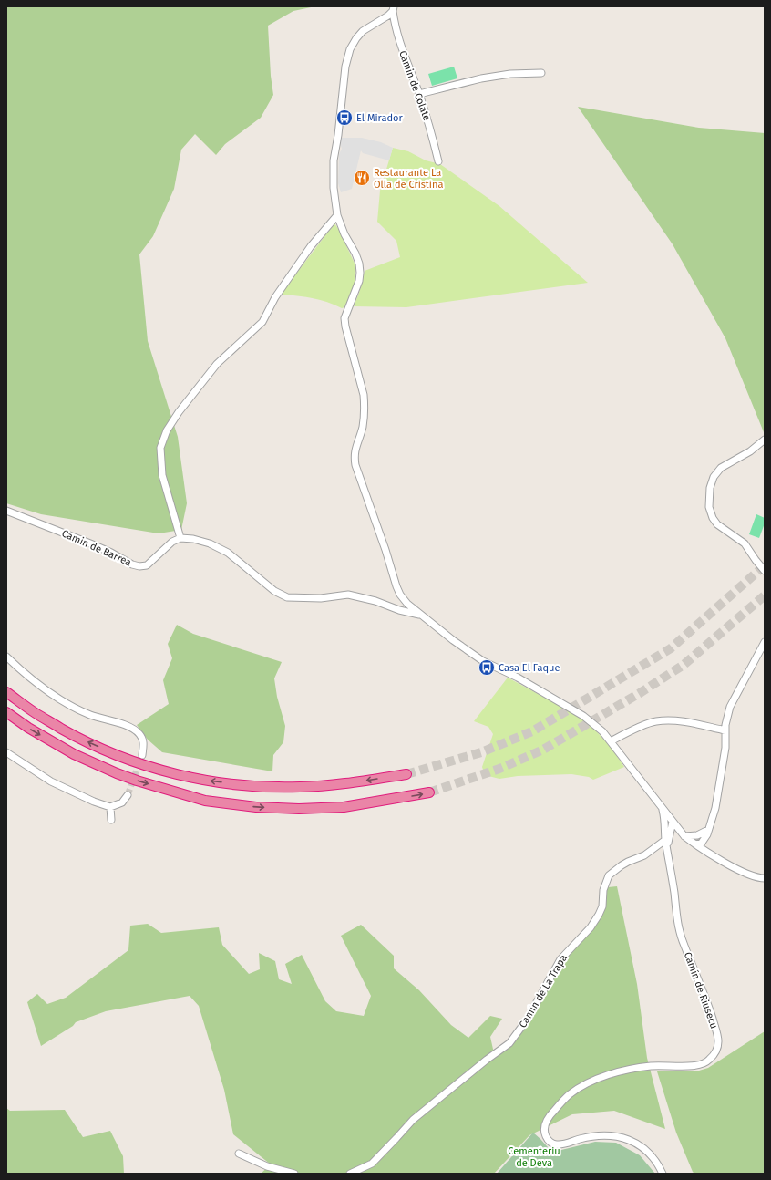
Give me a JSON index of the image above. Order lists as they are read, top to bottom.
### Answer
{
  "streets": {
    "street": [
      "Camin de Colate",
      "Camin de Barrea",
      "Camín de Riusecu",
      "Camín de La Trapa"
    ]
  },
  "crossings": [
    ["Camín de Riusecu", "Camín de La Trapa"]
  ],
  "parks": ["Cementeriu de Deva"],
  "places": {
    "bus stop": ["El Mirador", "Casa El Faque"],
    "restaurant": ["Restaurante La Olla de Cristina"]
  }
}
